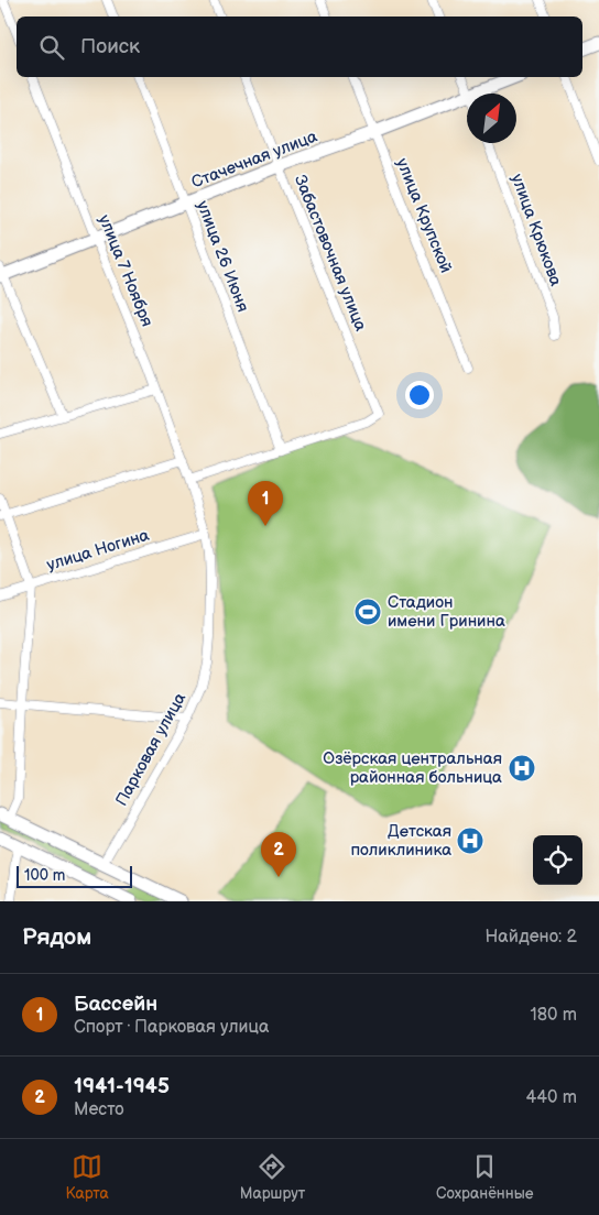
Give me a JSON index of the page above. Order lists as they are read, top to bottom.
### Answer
{
  "streets": {
    "street": [
      "Стачечная улица",
      "улица Крупской",
      "улица Крюкова",
      "Забастовочная улица",
      "улица 26 Июня",
      "улица 7 Ноября",
      "улица Ногина",
      "Парковая улица"
    ]
  },
  "crossings": [
    ["Стачечная улица", "улица Крупской"],
    ["Стачечная улица", "Забастовочная улица"],
    ["Стачечная улица", "улица 26 Июня"],
    ["Стачечная улица", "улица 7 Ноября"],
    ["Забастовочная улица", "улица 26 Июня"],
    ["улица 7 Ноября", "Парковая улица"],
    ["улица Ногина", "Парковая улица"]
  ],
  "places": {
    "sports": ["Стадион имени Гринина"],
    "hospital": ["Озёрская центральная районная больница", "Детская поликлиника"]
  },
  "scale_bar": "100 m",
  "north": "top right",
  "page": {
    "search": "Поиск",
    "pins": ["1", "2"],
    "scale": "100 m",
    "heading": ["Рядом", "Найдено: 2"],
    "list": [
      {
        "mark": "1",
        "name": "Бассейн",
        "note": "Спорт · Парковая улица",
        "value": "180 m"
      },
      {
        "mark": "2",
        "name": "1941-1945",
        "note": "Место",
        "value": "440 m"
      }
    ],
    "nav": ["Карта", "Маршрут", "Сохранённые"]
  }
}
